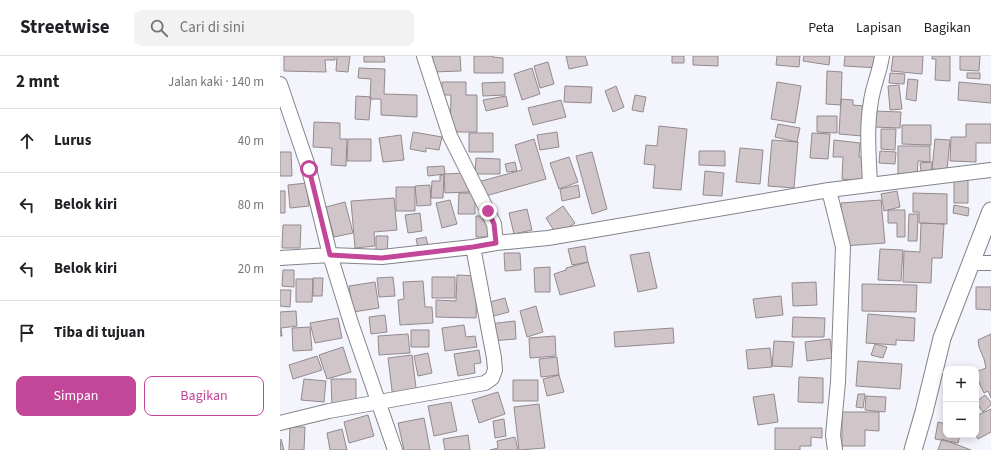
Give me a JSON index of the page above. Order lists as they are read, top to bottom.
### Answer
{
  "page": {
    "header": "Streetwise",
    "search": "Cari di sini",
    "nav": ["Peta", "Lapisan", "Bagikan"],
    "heading": ["2 mnt", "Jalan kaki · 140 m"],
    "list": [
      ["Lurus", "40 m"],
      ["Belok kiri", "80 m"],
      ["Belok kiri", "20 m"],
      "Tiba di tujuan"
    ],
    "buttons": ["Simpan", "Bagikan"],
    "map_buttons": ["+", "−"]
  }
}
